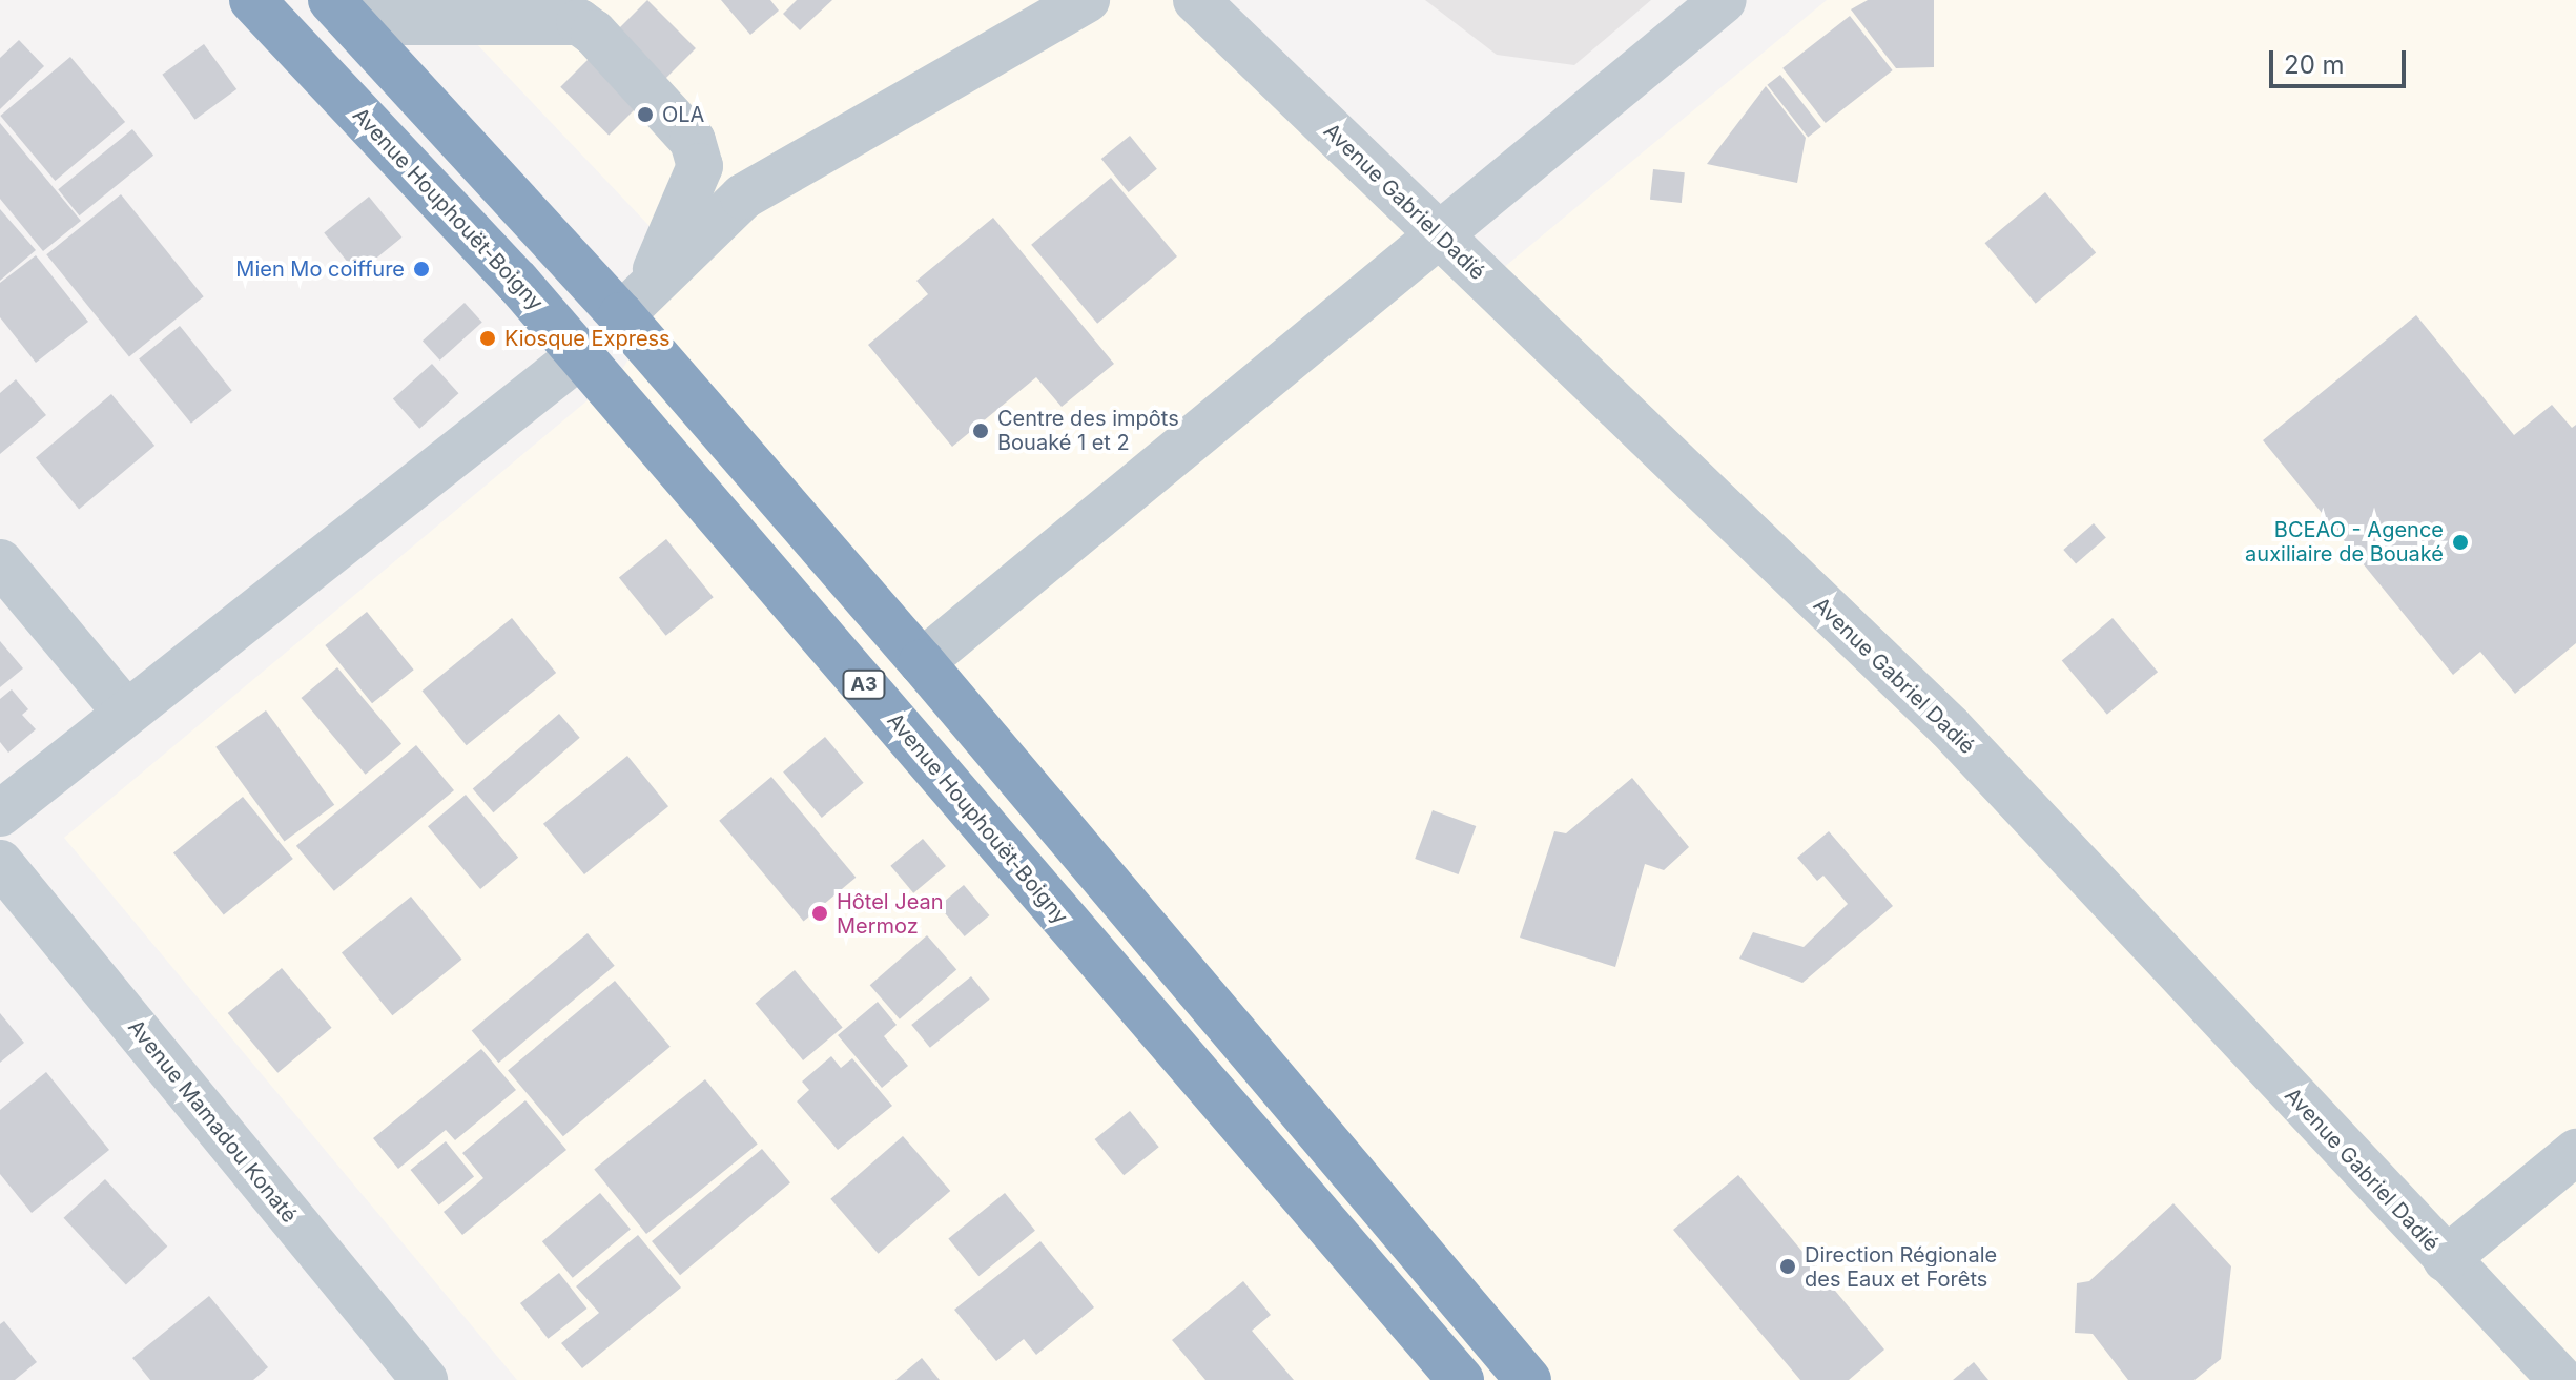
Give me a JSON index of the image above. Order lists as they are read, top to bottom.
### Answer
{
  "streets": {
    "highway": ["Avenue Houphouët-Boigny", "A3"],
    "street": ["Avenue Gabriel Dadié", "Avenue Mamadou Konaté"]
  },
  "places": [
    "OLA",
    "Mien Mo coiffure",
    "Kiosque Express",
    "Centre des impôts Bouaké 1 et 2",
    "BCEAO - Agence auxiliaire de Bouaké",
    "Hôtel Jean Mermoz",
    "Direction Régionale des Eaux et Forêts"
  ],
  "scale_bar": "20 m"
}
